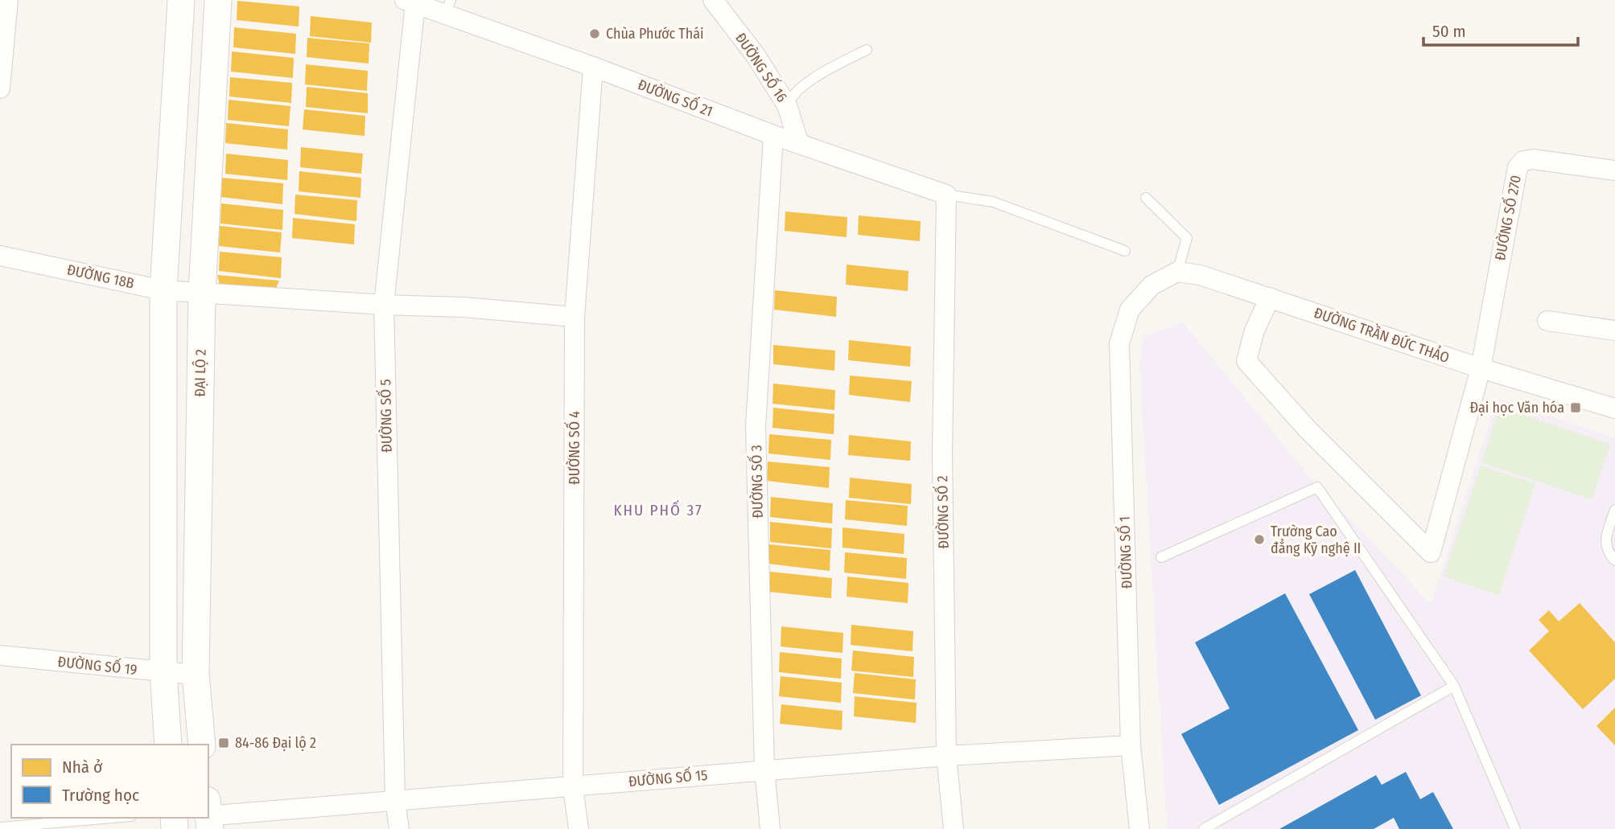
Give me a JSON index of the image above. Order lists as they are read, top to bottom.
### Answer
{
  "streets": {
    "street": [
      "ĐƯỜNG SỐ 16",
      "ĐƯỜNG SỐ 21",
      "ĐƯỜNG SỐ 270",
      "ĐƯỜNG 18B",
      "ĐƯỜNG TRẦN ĐỨC THẢO",
      "ĐẠI LỘ 2",
      "ĐƯỜNG SỐ 5",
      "ĐƯỜNG SỐ 4",
      "ĐƯỜNG SỐ 3",
      "ĐƯỜNG SỐ 2",
      "ĐƯỜNG SỐ 1",
      "ĐƯỜNG SỐ 19",
      "ĐƯỜNG SỐ 15"
    ]
  },
  "crossings": [
    ["ĐƯỜNG SỐ 16", "ĐƯỜNG SỐ 21"],
    ["ĐƯỜNG SỐ 21", "ĐƯỜNG SỐ 5"],
    ["ĐƯỜNG SỐ 21", "ĐƯỜNG SỐ 4"],
    ["ĐƯỜNG SỐ 21", "ĐƯỜNG SỐ 3"],
    ["ĐƯỜNG SỐ 21", "ĐƯỜNG SỐ 2"],
    ["ĐƯỜNG SỐ 270", "ĐƯỜNG TRẦN ĐỨC THẢO"],
    ["ĐƯỜNG 18B", "ĐẠI LỘ 2"],
    ["ĐƯỜNG 18B", "ĐƯỜNG SỐ 5"],
    ["ĐƯỜNG 18B", "ĐƯỜNG SỐ 4"],
    ["ĐƯỜNG TRẦN ĐỨC THẢO", "ĐƯỜNG SỐ 1"],
    ["ĐẠI LỘ 2", "ĐƯỜNG SỐ 19"],
    ["ĐƯỜNG SỐ 5", "ĐƯỜNG SỐ 15"],
    ["ĐƯỜNG SỐ 4", "ĐƯỜNG SỐ 15"],
    ["ĐƯỜNG SỐ 3", "ĐƯỜNG SỐ 15"],
    ["ĐƯỜNG SỐ 2", "ĐƯỜNG SỐ 15"],
    ["ĐƯỜNG SỐ 1", "ĐƯỜNG SỐ 15"]
  ],
  "districts": ["KHU PHỐ 37"],
  "places": {
    "other": ["Chùa Phước Thái", "Trường Cao đẳng Kỹ nghệ II"],
    "transit": ["Đại học Văn hóa", "84-86 Đại lộ 2"]
  },
  "legend": ["Nhà ở", "Trường học"],
  "scale_bar": "50 m"
}
